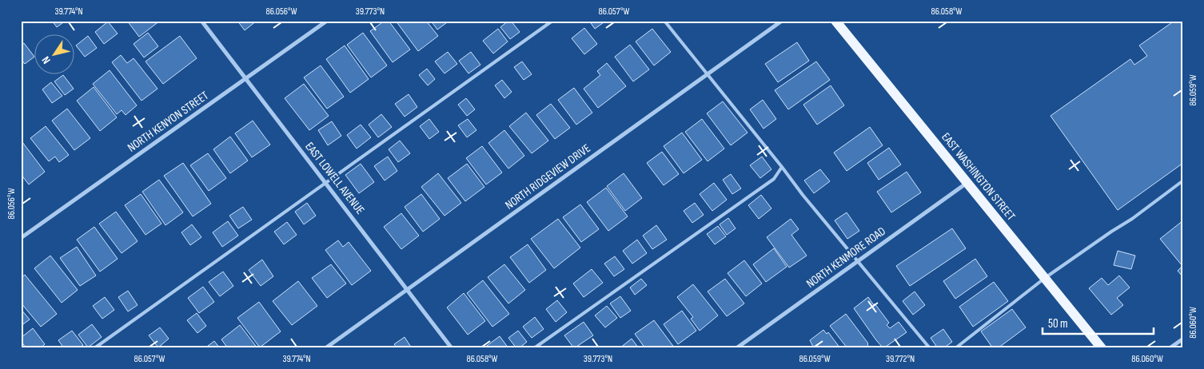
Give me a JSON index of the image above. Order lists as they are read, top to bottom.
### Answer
{
  "streets": {
    "main road": ["EAST WASHINGTON STREET"],
    "street": [
      "NORTH KENYON STREET",
      "NORTH RIDGEVIEW DRIVE",
      "EAST LOWELL AVENUE",
      "NORTH KENMORE ROAD"
    ]
  },
  "crossings": [
    ["NORTH KENYON STREET", "EAST LOWELL AVENUE"],
    ["NORTH RIDGEVIEW DRIVE", "EAST LOWELL AVENUE"],
    ["EAST WASHINGTON STREET", "NORTH KENMORE ROAD"]
  ],
  "scale_bar": "50 m",
  "north": "bottom left",
  "coordinates": [
    "39.774°N",
    "86.056°W",
    "39.773°N",
    "86.057°W",
    "86.058°W",
    "86.059°W",
    "86.060°W",
    "39.772°N"
  ]
}
